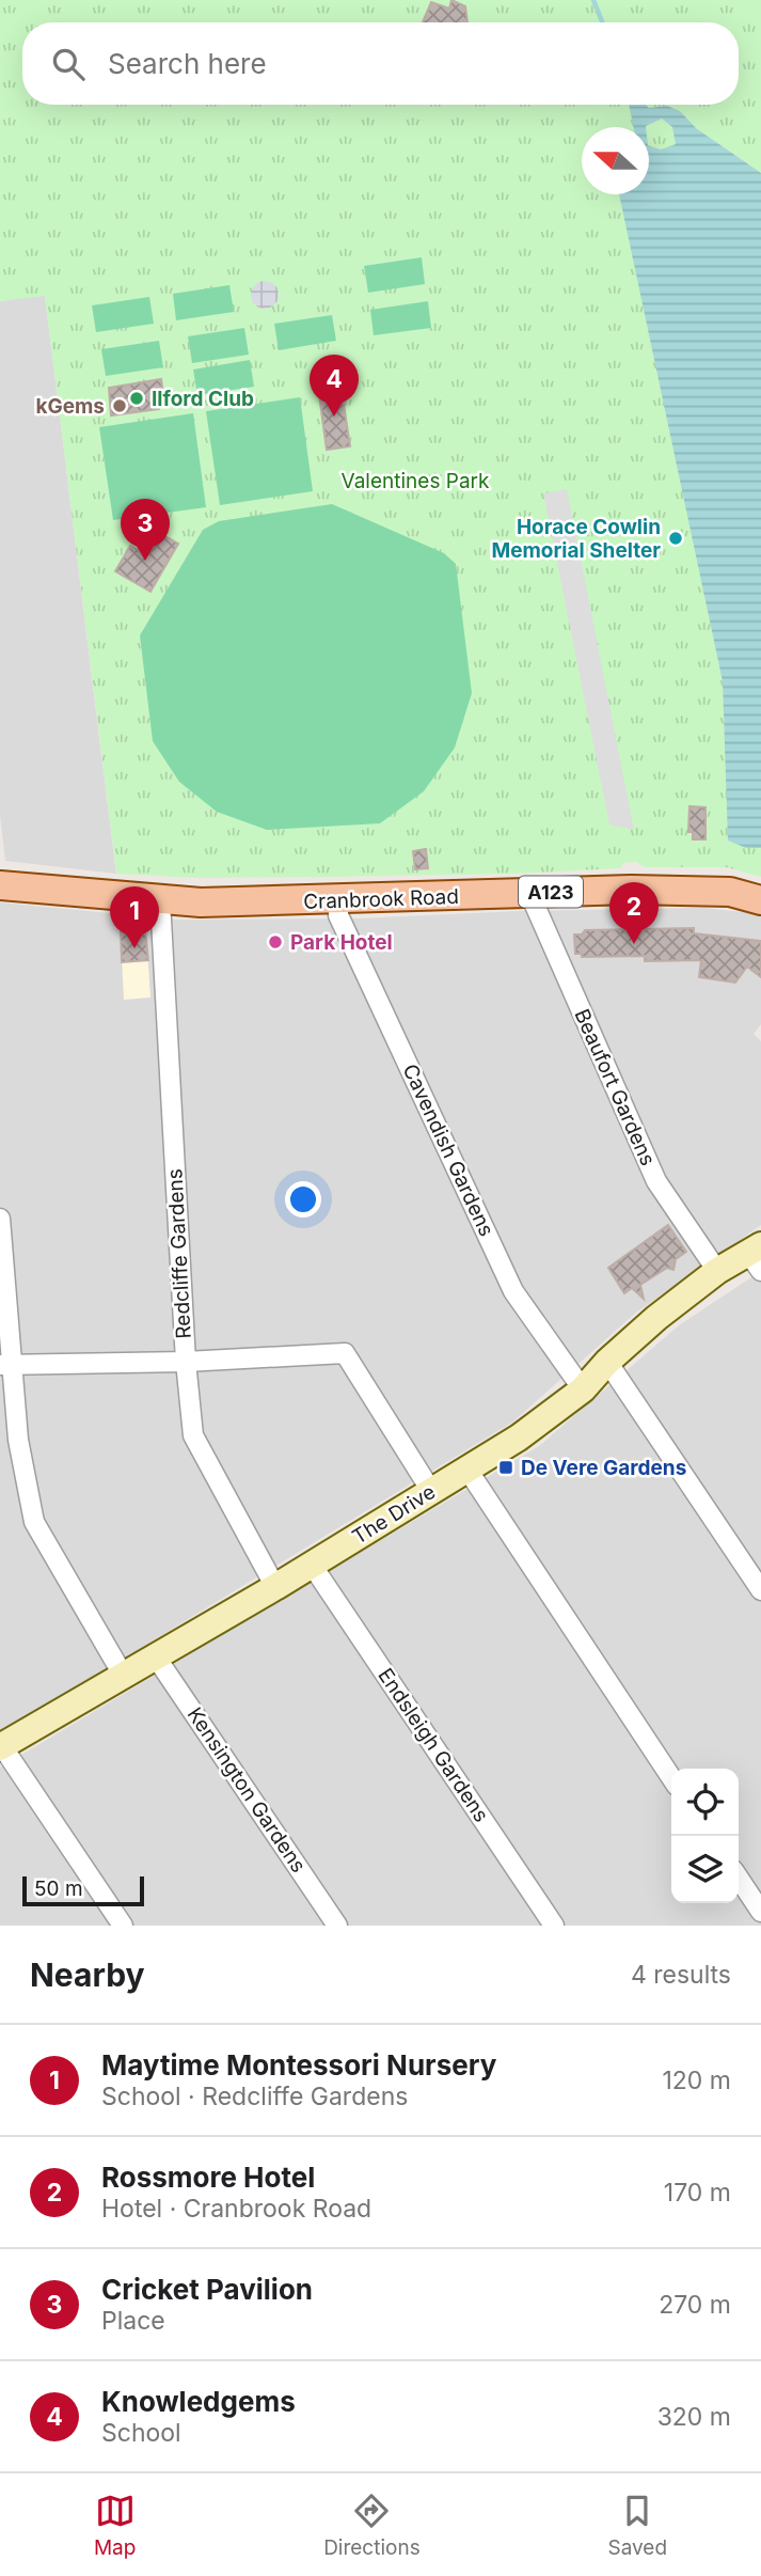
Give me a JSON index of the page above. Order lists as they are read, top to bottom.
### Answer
{
  "streets": {
    "main road": ["A123", "Cranbrook Road"],
    "street": [
      "Beaufort Gardens",
      "Cavendish Gardens",
      "Redcliffe Gardens",
      "The Drive",
      "Endsleigh Gardens",
      "Kensington Gardens"
    ]
  },
  "crossings": [
    ["Cranbrook Road", "Beaufort Gardens"],
    ["Cranbrook Road", "Cavendish Gardens"],
    ["Cranbrook Road", "Redcliffe Gardens"],
    ["Beaufort Gardens", "The Drive"],
    ["Cavendish Gardens", "The Drive"],
    ["Redcliffe Gardens", "The Drive"],
    ["The Drive", "Endsleigh Gardens"],
    ["The Drive", "Kensington Gardens"]
  ],
  "parks": ["Valentines Park"],
  "places": {
    "other": [
      "Ilford Club",
      "kGems",
      "Horace Cowlin Memorial Shelter",
      "Park Hotel"
    ],
    "transit": ["De Vere Gardens"]
  },
  "scale_bar": "50 m",
  "north": "left",
  "page": {
    "search": "Search here",
    "pins": [
      "4",
      "3",
      "2",
      "1"
    ],
    "scale": "50 m",
    "heading": ["Nearby", "4 results"],
    "list": [
      {
        "mark": "1",
        "name": "Maytime Montessori Nursery",
        "note": "School · Redcliffe Gardens",
        "value": "120 m"
      },
      {
        "mark": "2",
        "name": "Rossmore Hotel",
        "note": "Hotel · Cranbrook Road",
        "value": "170 m"
      },
      {
        "mark": "3",
        "name": "Cricket Pavilion",
        "note": "Place",
        "value": "270 m"
      },
      {
        "mark": "4",
        "name": "Knowledgems",
        "note": "School",
        "value": "320 m"
      }
    ],
    "nav": ["Map", "Directions", "Saved"]
  }
}
